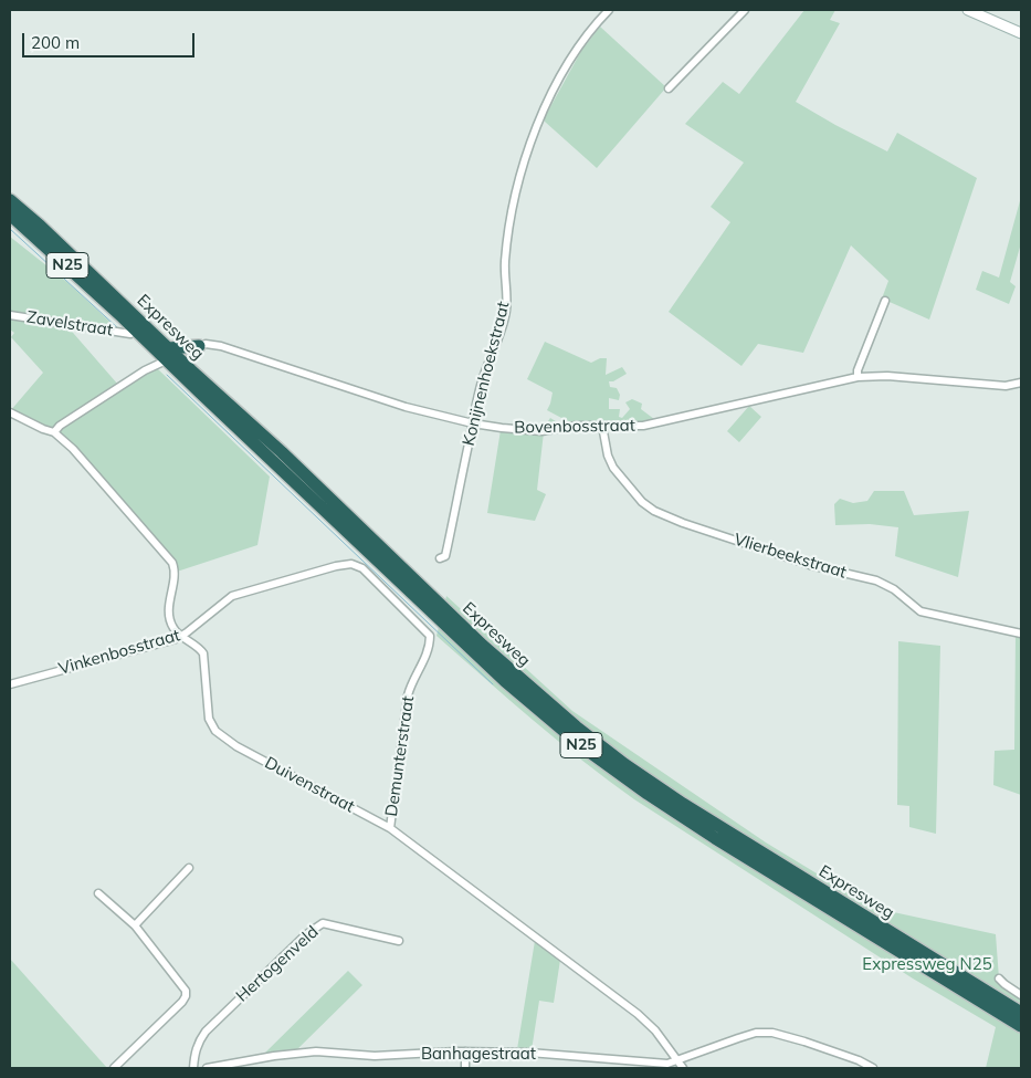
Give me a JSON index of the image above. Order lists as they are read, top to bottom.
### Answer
{
  "streets": {
    "highway": ["N25", "Expresweg"],
    "street": [
      "Zavelstraat",
      "Konijnenhoekstraat",
      "Bovenbosstraat",
      "Vlierbeekstraat",
      "Vinkenbosstraat",
      "Demunterstraat",
      "Duivenstraat",
      "Hertogenveld",
      "Banhagestraat"
    ]
  },
  "crossings": [
    ["Konijnenhoekstraat", "Bovenbosstraat"],
    ["Bovenbosstraat", "Vlierbeekstraat"],
    ["Vinkenbosstraat", "Demunterstraat"],
    ["Vinkenbosstraat", "Duivenstraat"],
    ["Demunterstraat", "Duivenstraat"],
    ["Duivenstraat", "Banhagestraat"]
  ],
  "parks": ["Expressweg N25"],
  "scale_bar": "200 m"
}
